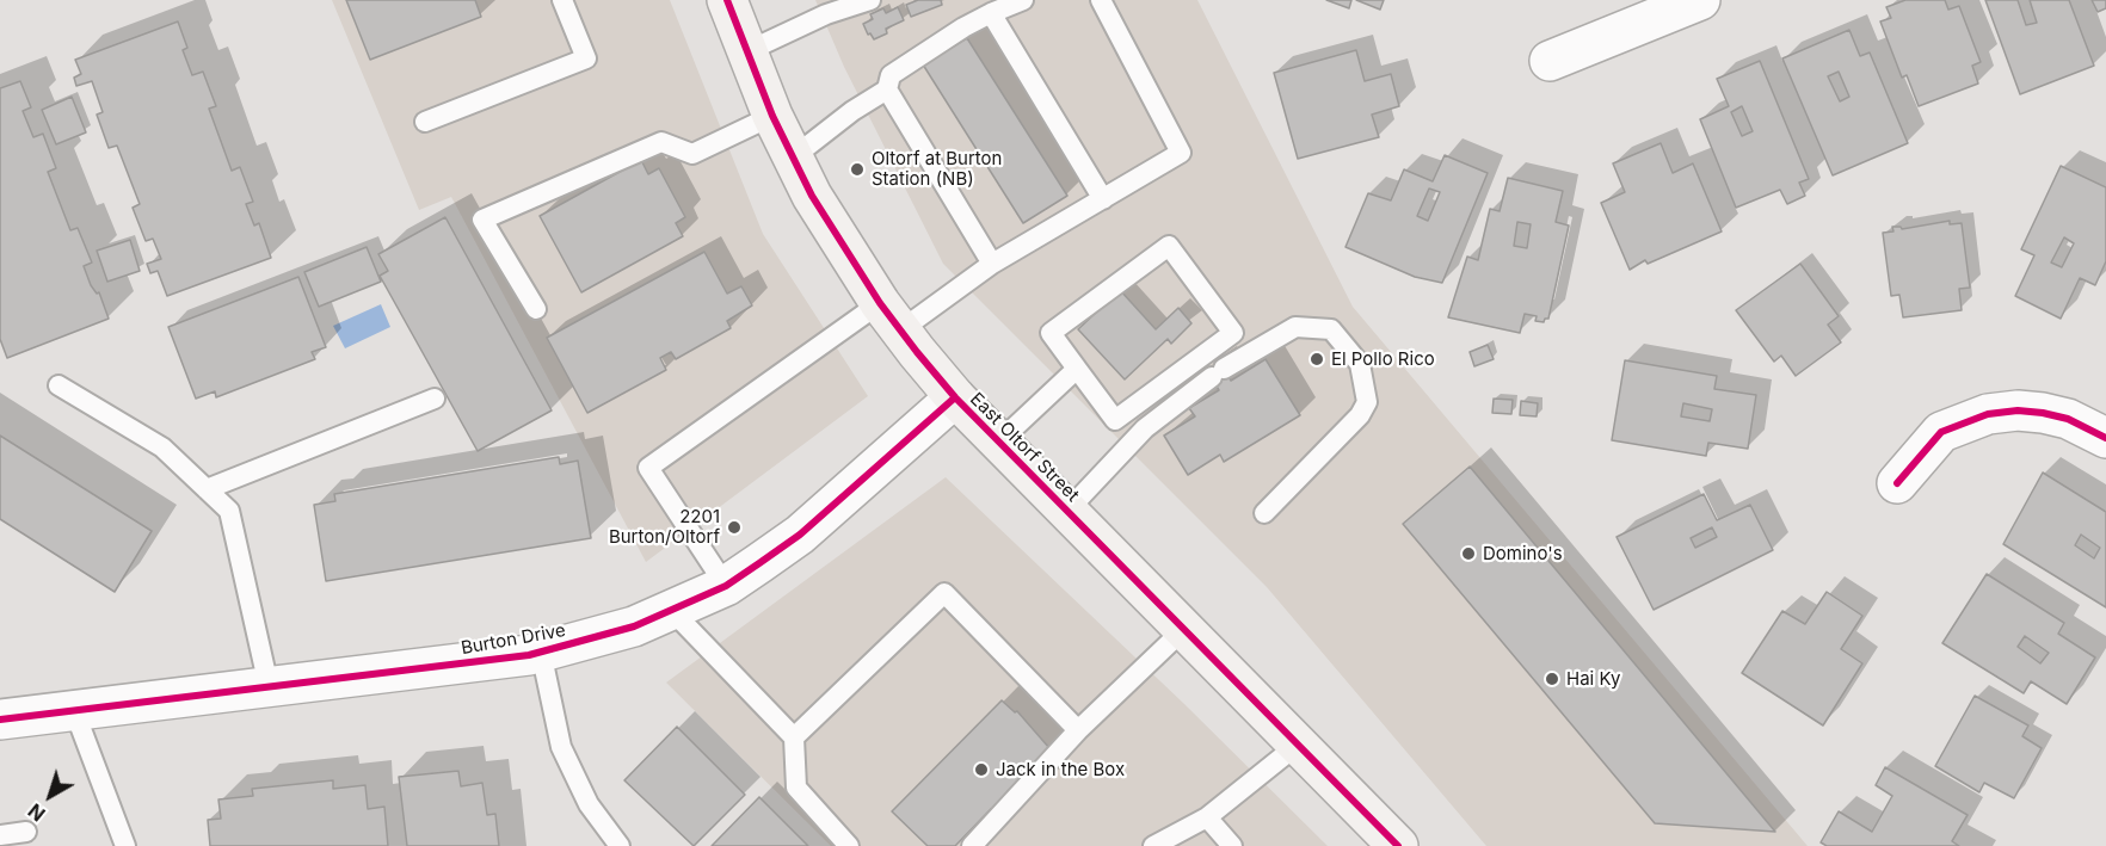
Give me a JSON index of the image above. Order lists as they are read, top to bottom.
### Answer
{
  "streets": {
    "main road": ["East Oltorf Street"],
    "street": ["Burton Drive"]
  },
  "crossings": [
    ["East Oltorf Street", "Burton Drive"]
  ],
  "places": [
    "Oltorf at Burton Station (NB)",
    "El Pollo Rico",
    "2201 Burton/Oltorf",
    "Domino's",
    "Hai Ky",
    "Jack in the Box"
  ],
  "north": "bottom left"
}
